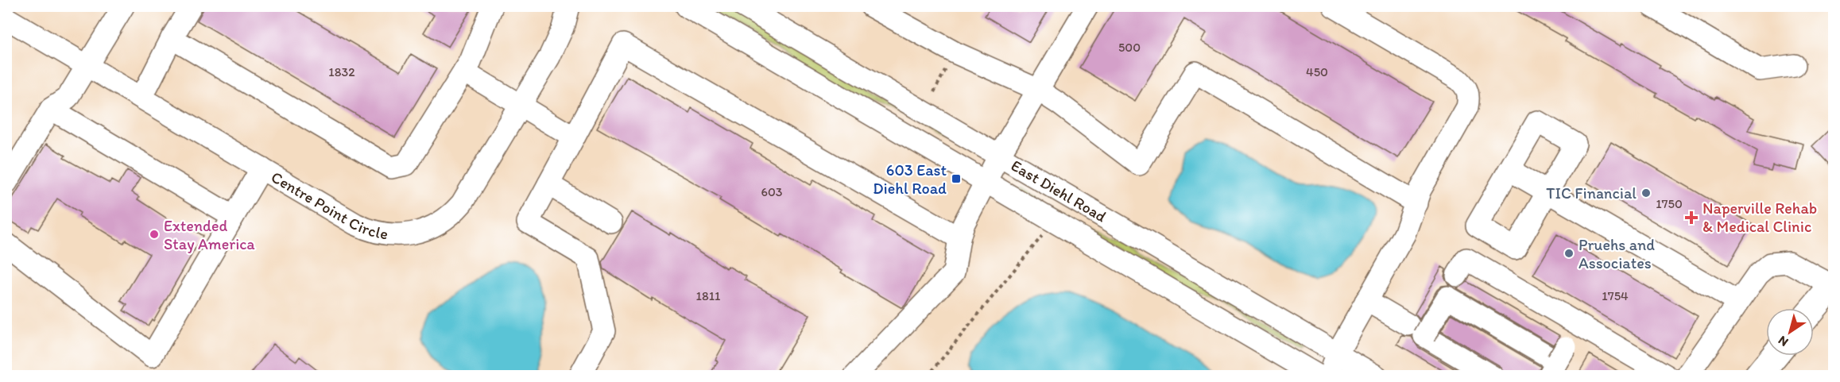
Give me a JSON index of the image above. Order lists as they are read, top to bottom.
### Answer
{
  "streets": {
    "street": ["East Diehl Road", "Centre Point Circle"]
  },
  "places": {
    "transit": ["603 East Diehl Road"],
    "other": ["TIC Financial", "Extended Stay America", "Pruehs and Associates"],
    "health": ["Naperville Rehab & Medical Clinic"]
  },
  "house_numbers": [
    "500",
    "1832",
    "450",
    "603",
    "1750",
    "1811",
    "1754"
  ],
  "north": "bottom left"
}
